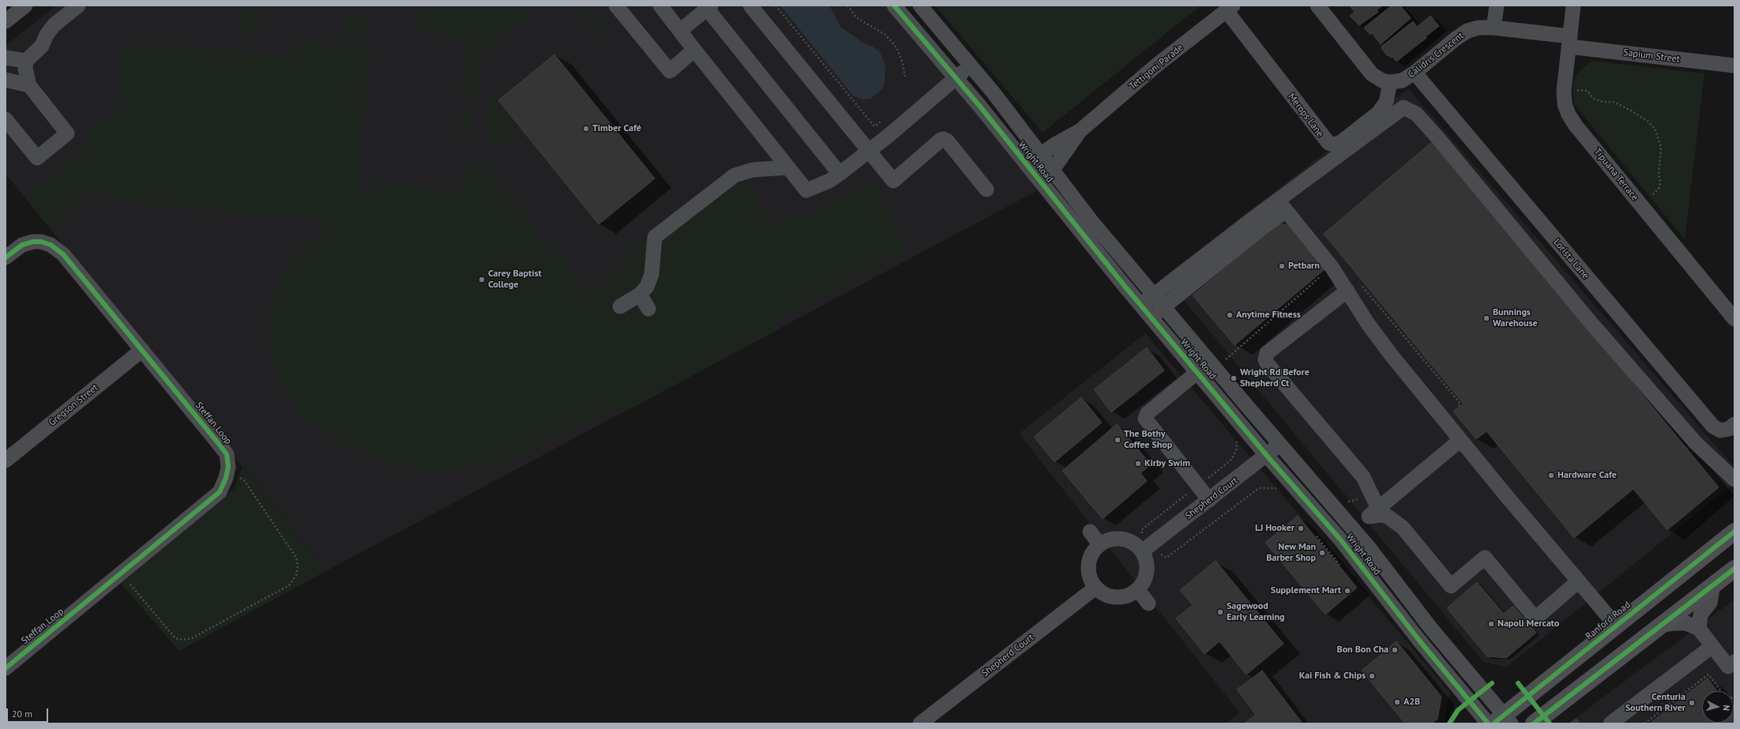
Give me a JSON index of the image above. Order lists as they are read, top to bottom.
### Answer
{
  "streets": {
    "main road": ["Ranford Road"],
    "street": [
      "Calidris Crescent",
      "Sapium Street",
      "Tettigoni Parade",
      "Merops Lane",
      "Wright Road",
      "Tipuana Terrace",
      "Lorista Lane",
      "Gregson Street",
      "Steffan Loop",
      "Shepherd Court"
    ]
  },
  "crossings": [
    ["Calidris Crescent", "Sapium Street"],
    ["Calidris Crescent", "Merops Lane"],
    ["Calidris Crescent", "Tipuana Terrace"],
    ["Calidris Crescent", "Lorista Lane"],
    ["Sapium Street", "Tipuana Terrace"],
    ["Tettigoni Parade", "Merops Lane"],
    ["Tettigoni Parade", "Wright Road"],
    ["Wright Road", "Shepherd Court"],
    ["Wright Road", "Ranford Road"],
    ["Gregson Street", "Steffan Loop"]
  ],
  "places": [
    "Timber Café",
    "Petbarn",
    "Carey Baptist College",
    "Anytime Fitness",
    "Bunnings Warehouse",
    "Wright Rd Before Shepherd Ct",
    "The Bothy Coffee Shop",
    "Kirby Swim",
    "Hardware Cafe",
    "LJ Hooker",
    "New Man Barber Shop",
    "Supplement Mart",
    "Sagewood Early Learning",
    "Napoli Mercato",
    "Bon Bon Cha",
    "Kai Fish & Chips",
    "A2B",
    "Centuria Southern River"
  ],
  "scale_bar": "20 m",
  "north": "right"
}
